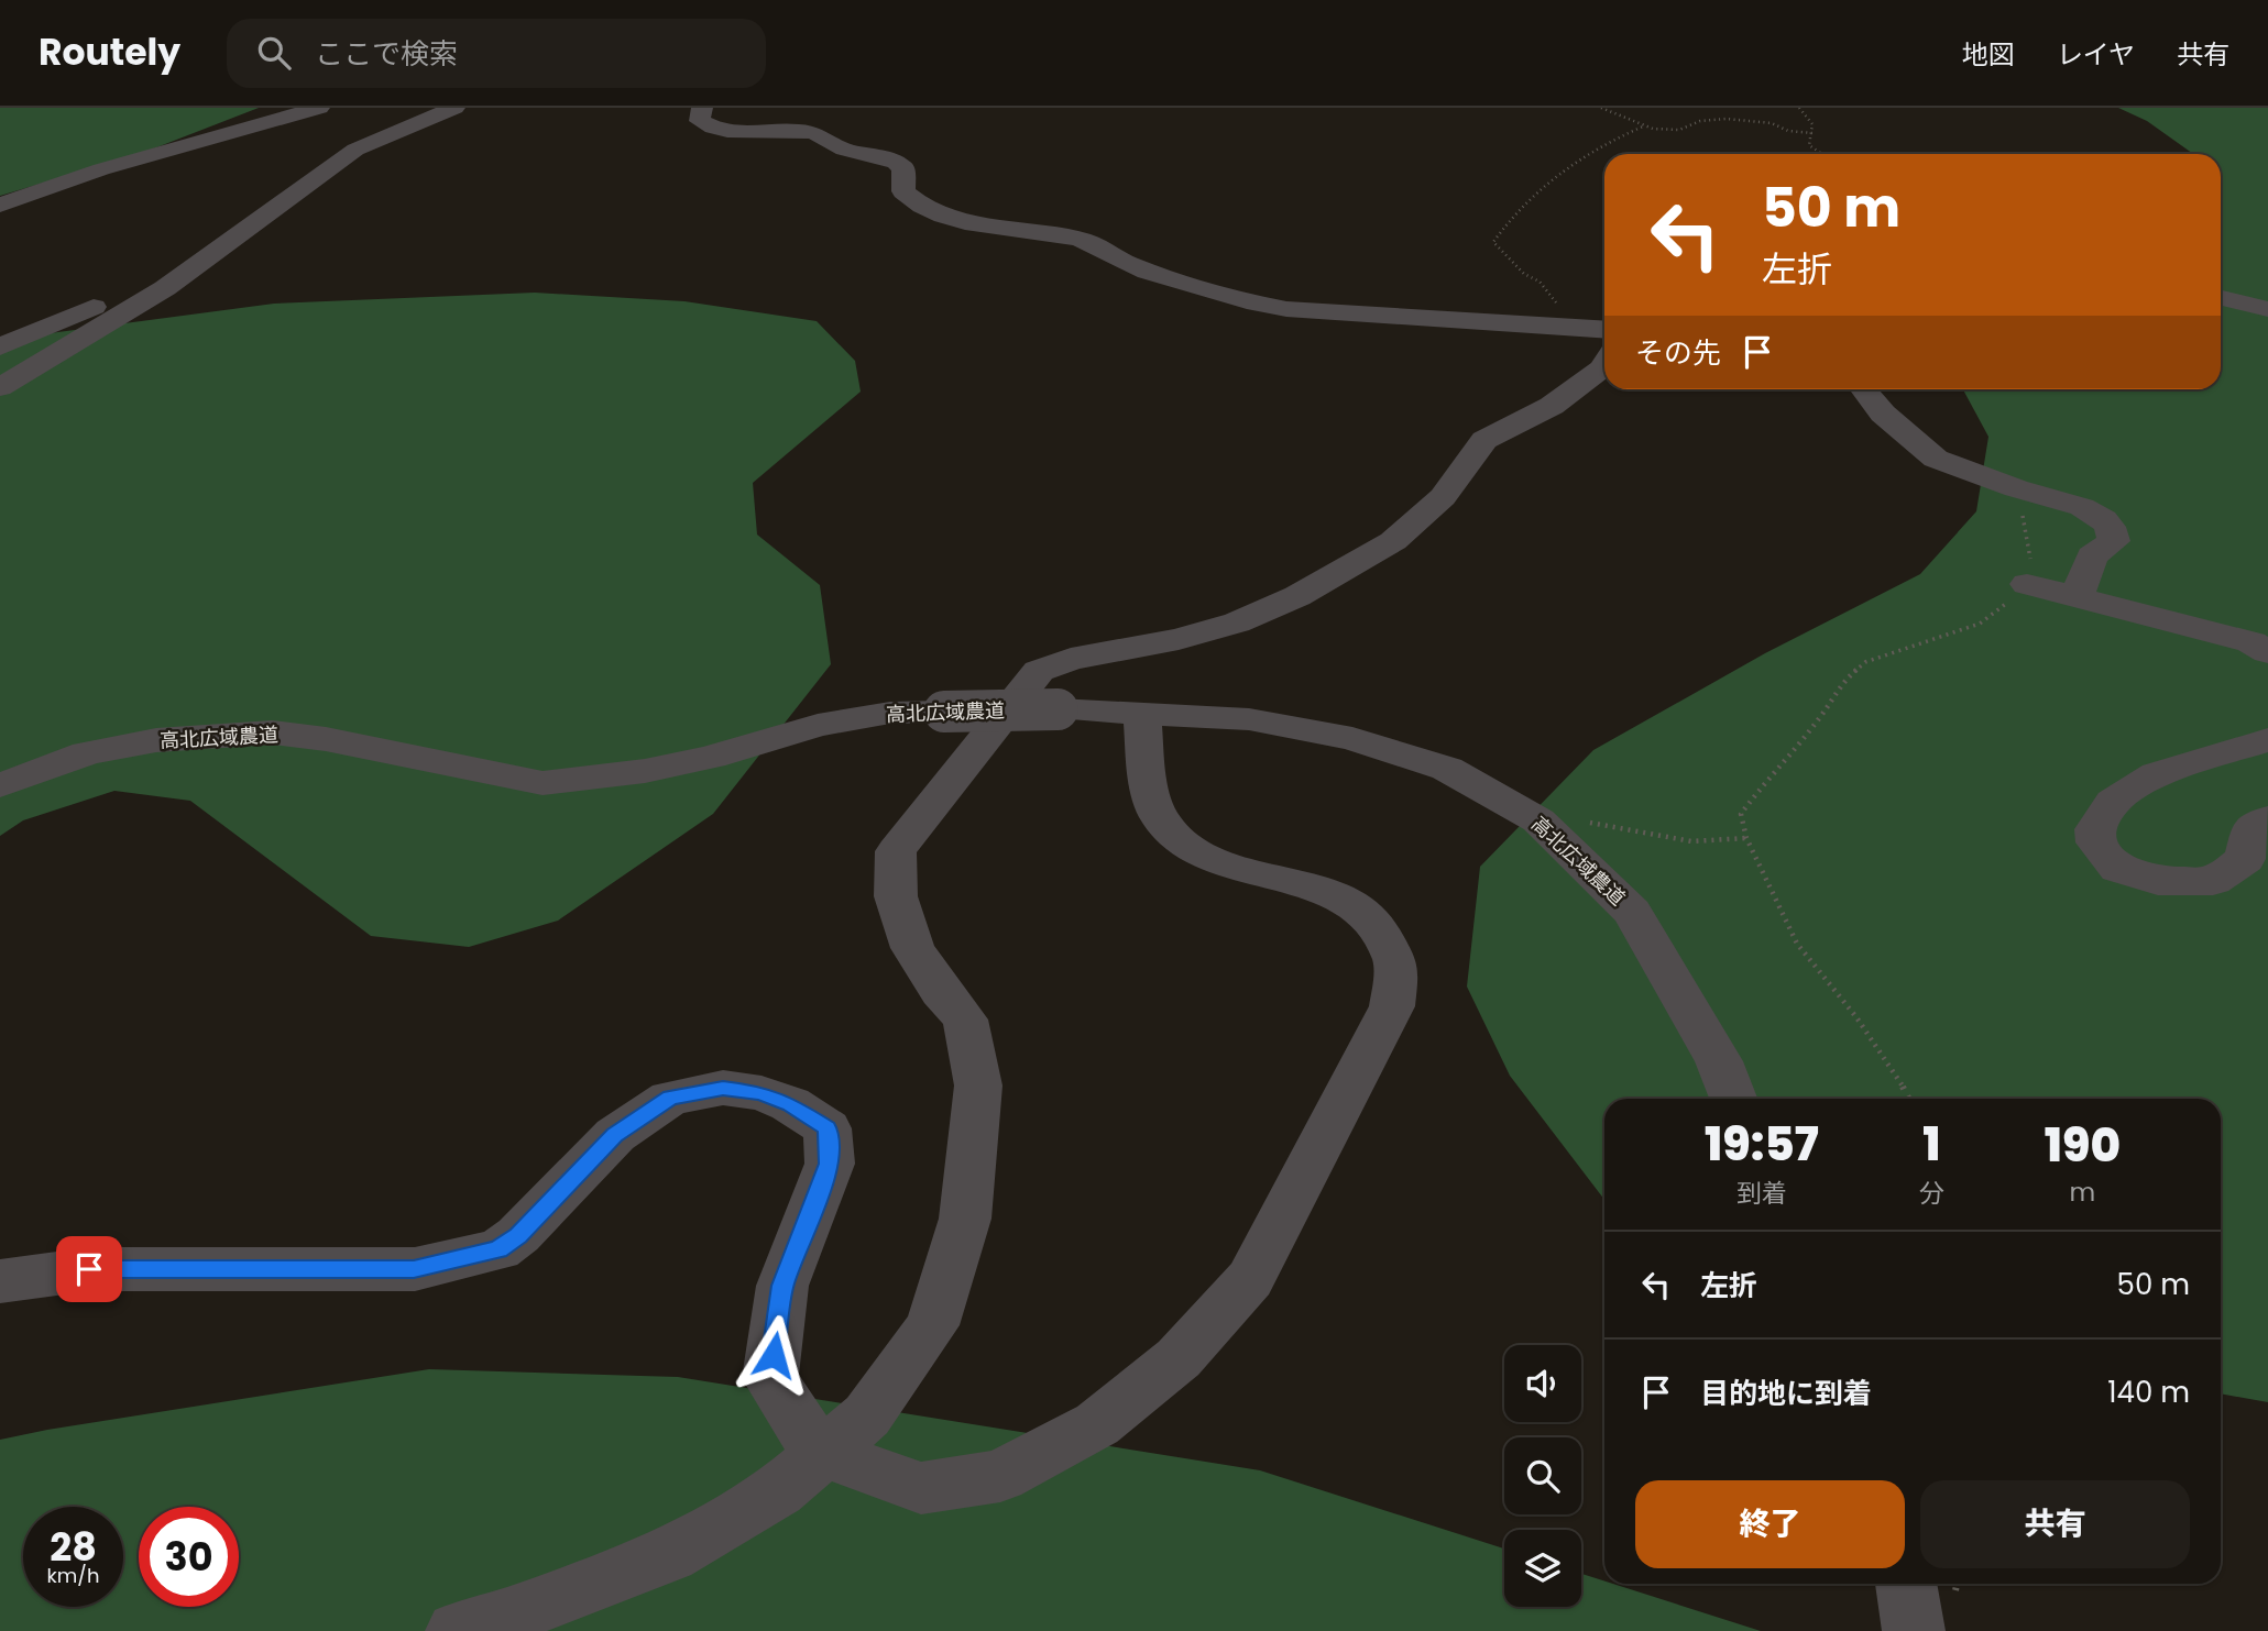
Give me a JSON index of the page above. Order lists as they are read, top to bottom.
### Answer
{
  "streets": {
    "street": ["高北広域農道"]
  },
  "page": {
    "header": "Routely",
    "search": "ここで検索",
    "nav": ["地図", "レイヤ", "共有"],
    "turn": ["50 m", "左折"],
    "then": "その先",
    "eta": [
      "19:57",
      "到着",
      "1",
      "分",
      "190",
      "m"
    ],
    "list": [
      {
        "name": "左折",
        "value": "50 m"
      },
      {
        "name": "目的地に到着",
        "value": "140 m"
      }
    ],
    "buttons": ["終了", "共有"],
    "speed": "28 km/h",
    "limit": "30"
  }
}
